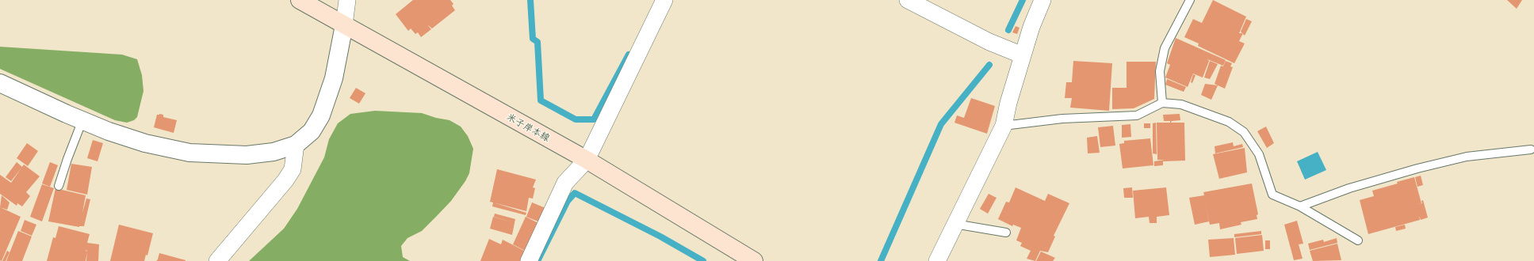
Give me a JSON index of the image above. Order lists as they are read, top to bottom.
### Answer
{
  "streets": {
    "main road": ["米子岸本線"]
  }
}
